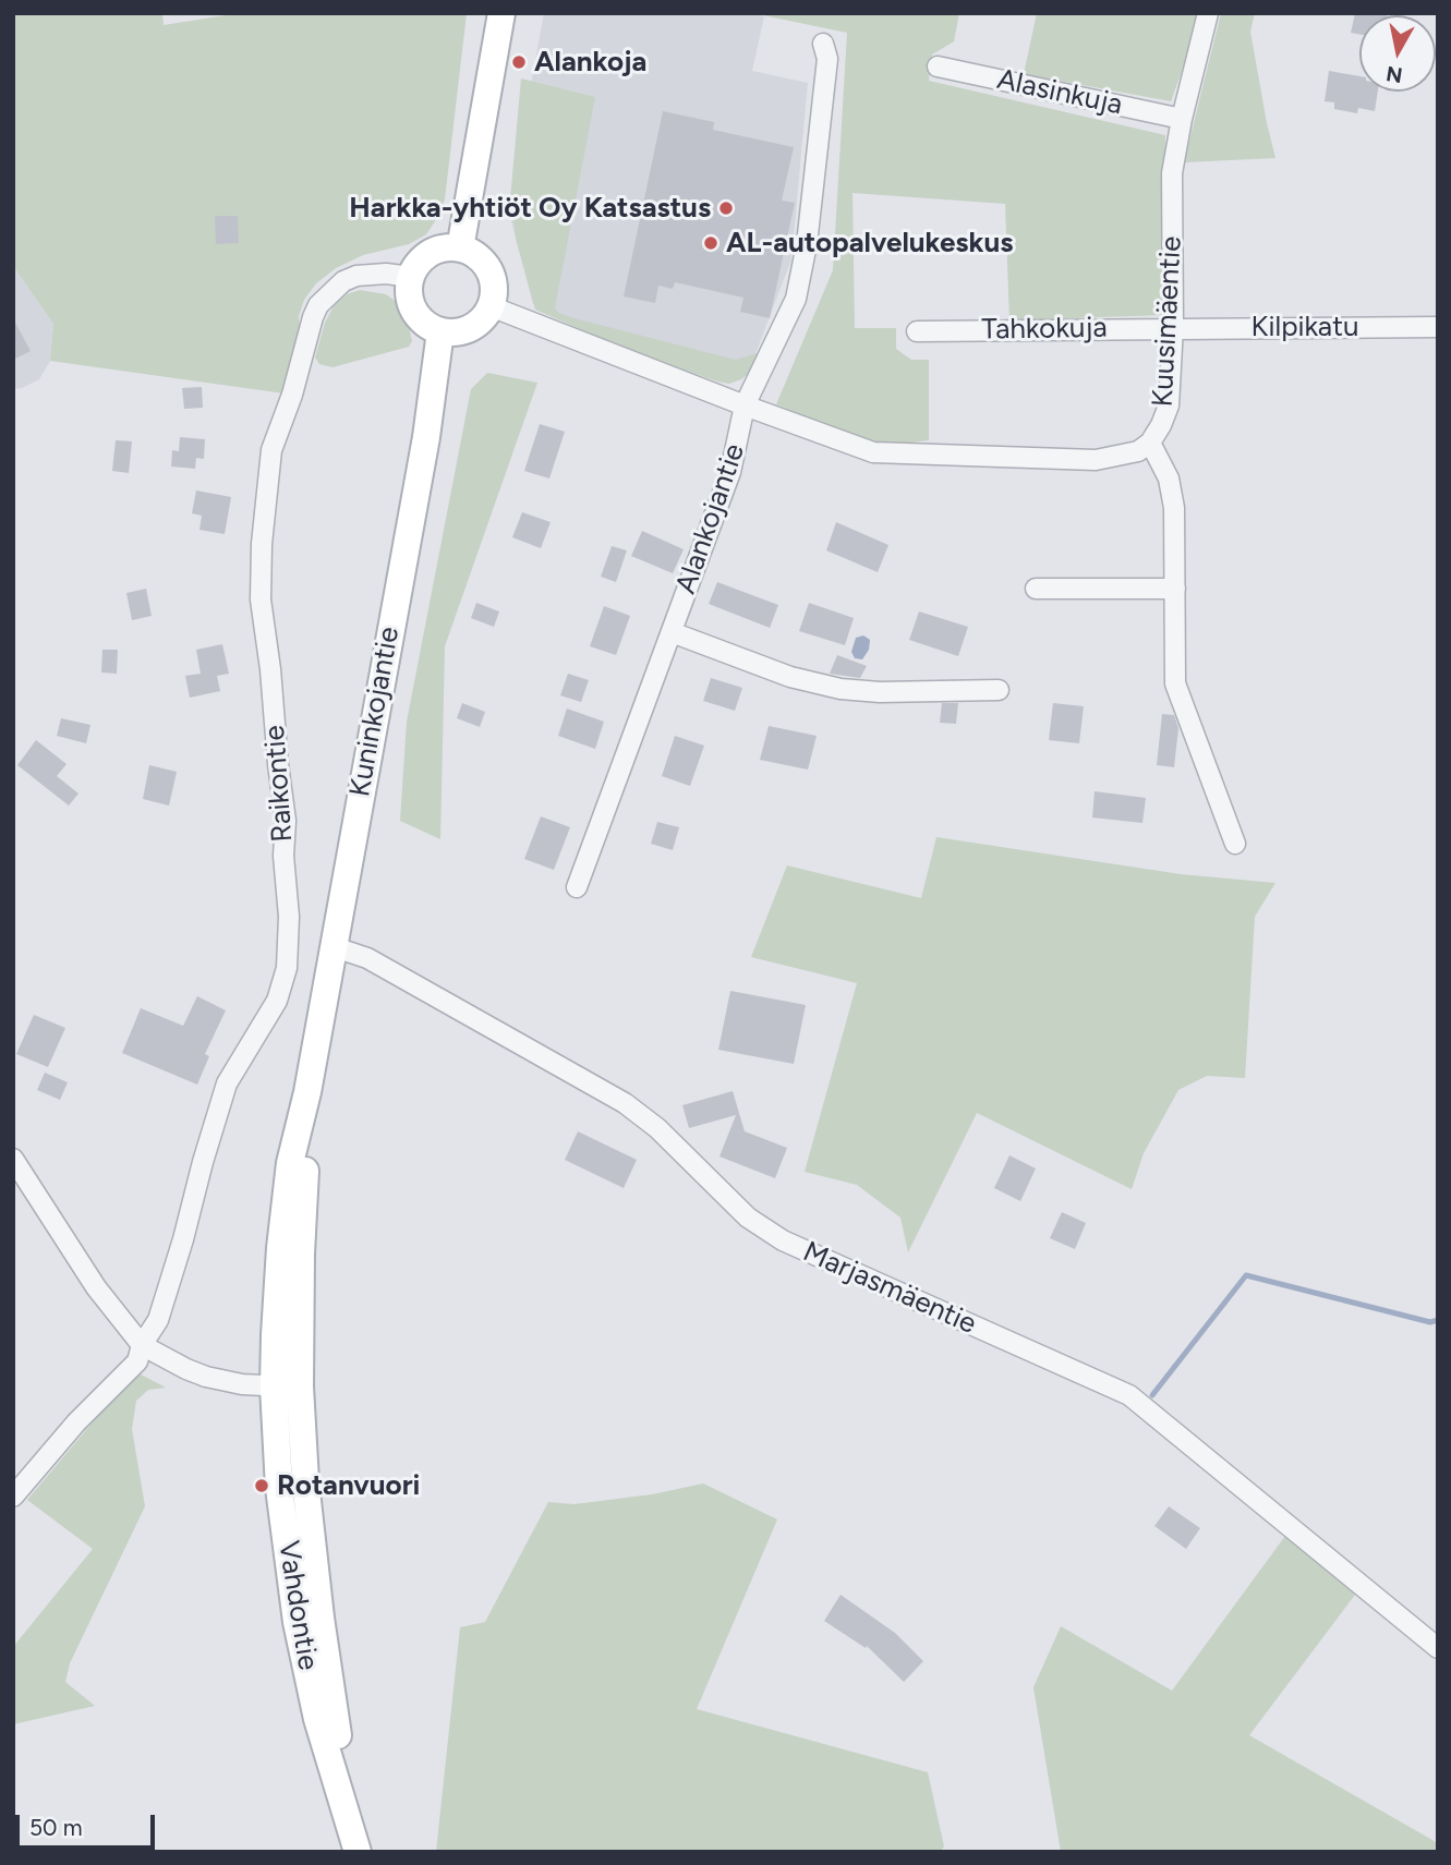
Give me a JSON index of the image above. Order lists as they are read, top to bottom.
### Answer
{
  "streets": {
    "main road": ["Kuninkojantie", "Vahdontie"],
    "street": [
      "Alasinkuja",
      "Kuusimäentie",
      "Kilpikatu",
      "Tahkokuja",
      "Alankojantie",
      "Raikontie",
      "Marjasmäentie"
    ]
  },
  "crossings": [
    ["Alasinkuja", "Kuusimäentie"],
    ["Kuusimäentie", "Kilpikatu"],
    ["Kuusimäentie", "Tahkokuja"],
    ["Kuusimäentie", "Alankojantie"],
    ["Kilpikatu", "Tahkokuja"],
    ["Alankojantie", "Kuninkojantie"],
    ["Alankojantie", "Raikontie"],
    ["Kuninkojantie", "Raikontie"],
    ["Kuninkojantie", "Marjasmäentie"],
    ["Kuninkojantie", "Vahdontie"]
  ],
  "places": [
    "Alankoja",
    "Harkka-yhtiöt Oy Katsastus",
    "AL-autopalvelukeskus",
    "Rotanvuori"
  ],
  "scale_bar": "50 m",
  "north": "bottom"
}
